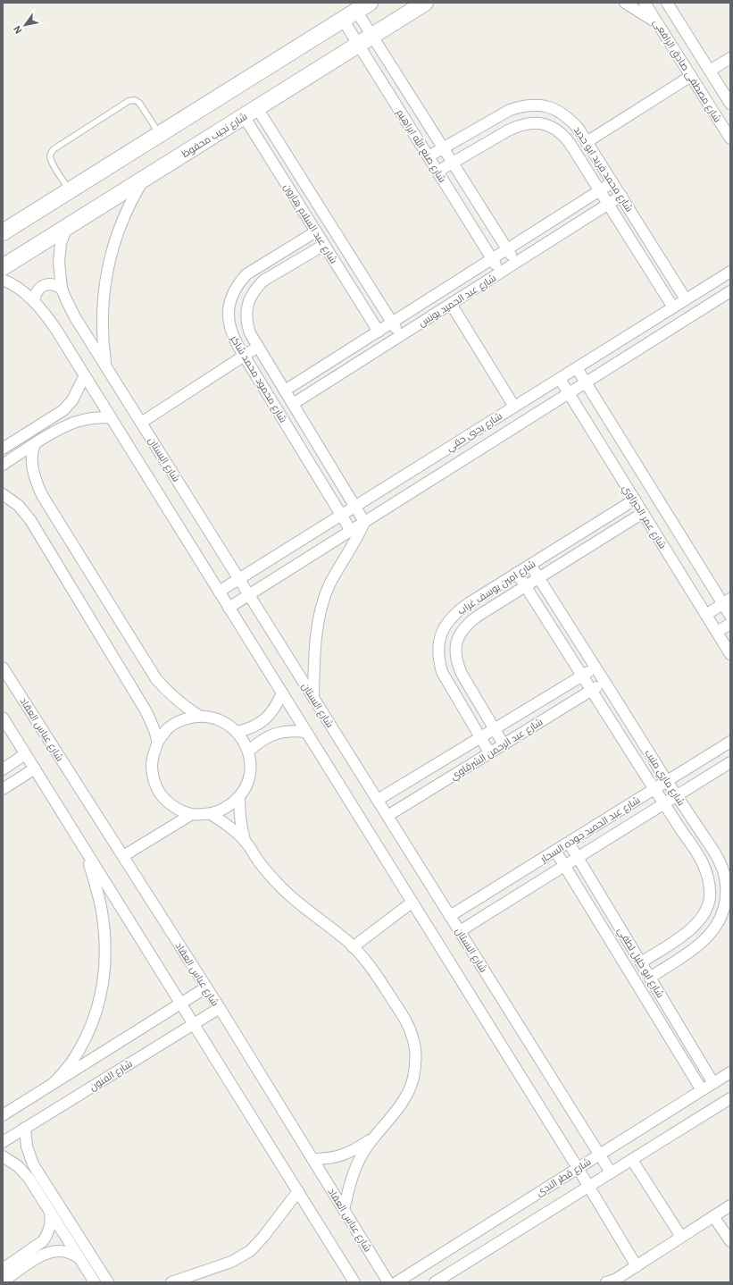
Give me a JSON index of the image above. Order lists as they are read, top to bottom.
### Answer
{
  "streets": {
    "street": [
      "شارع مصطفى صادق الرافعى",
      "شارع نجيب محفوظ",
      "شارع صنع الله ابراهيم",
      "شارع محمد فريد ابو حديد",
      "شارع عبد السلام هارون",
      "شارع عبد الحميد يونس",
      "شارع محمود محمد شاكر",
      "شارع يحيي حقي",
      "شارع البستان",
      "شارع عمر الجيزاوي",
      "شارع امين يوسف غراب",
      "شارع عباس العقاد",
      "شارع عبد الرحمن الشرقاوي",
      "شارع ماري منيب",
      "شارع عبد الحميد جوده السحار",
      "شارع ابو خليل لطفي",
      "شارع الفنون",
      "شارع قطر الندى"
    ]
  },
  "crossings": [
    ["شارع نجيب محفوظ", "شارع صنع الله ابراهيم"],
    ["شارع نجيب محفوظ", "شارع عبد السلام هارون"],
    ["شارع نجيب محفوظ", "شارع البستان"],
    ["شارع صنع الله ابراهيم", "شارع محمد فريد ابو حديد"],
    ["شارع صنع الله ابراهيم", "شارع عبد الحميد يونس"],
    ["شارع محمد فريد ابو حديد", "شارع عبد الحميد يونس"],
    ["شارع محمد فريد ابو حديد", "شارع يحيي حقي"],
    ["شارع عبد السلام هارون", "شارع عبد الحميد يونس"],
    ["شارع عبد السلام هارون", "شارع محمود محمد شاكر"],
    ["شارع عبد الحميد يونس", "شارع محمود محمد شاكر"],
    ["شارع محمود محمد شاكر", "شارع يحيي حقي"],
    ["شارع يحيي حقي", "شارع البستان"],
    ["شارع يحيي حقي", "شارع عمر الجيزاوي"],
    ["شارع البستان", "شارع عبد الرحمن الشرقاوي"],
    ["شارع البستان", "شارع عبد الحميد جوده السحار"],
    ["شارع البستان", "شارع قطر الندى"],
    ["شارع عمر الجيزاوي", "شارع امين يوسف غراب"],
    ["شارع امين يوسف غراب", "شارع عبد الرحمن الشرقاوي"],
    ["شارع امين يوسف غراب", "شارع ماري منيب"],
    ["شارع عباس العقاد", "شارع الفنون"],
    ["شارع عبد الرحمن الشرقاوي", "شارع ماري منيب"],
    ["شارع ماري منيب", "شارع عبد الحميد جوده السحار"],
    ["شارع ماري منيب", "شارع ابو خليل لطفي"],
    ["شارع عبد الحميد جوده السحار", "شارع ابو خليل لطفي"],
    ["شارع ابو خليل لطفي", "شارع قطر الندى"]
  ],
  "north": "bottom left"
}
